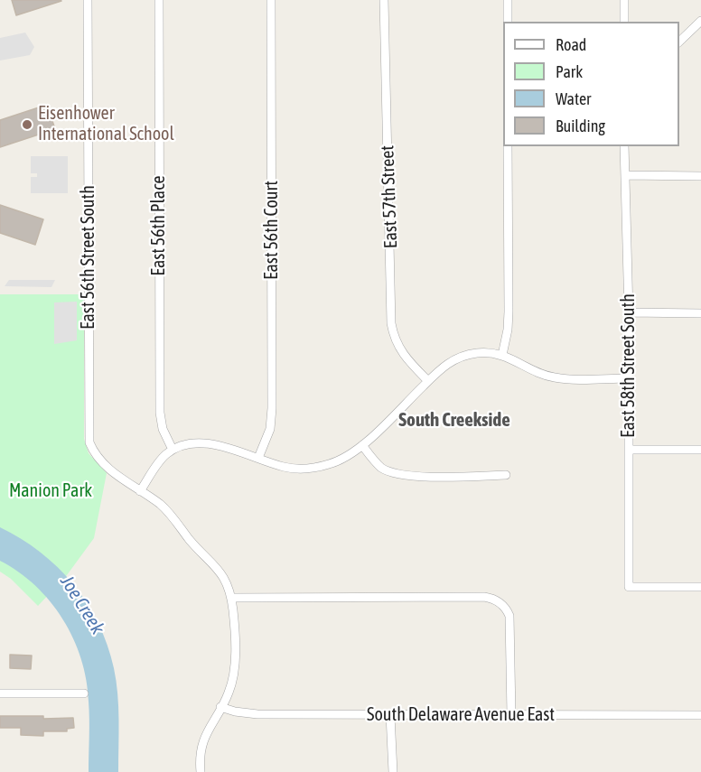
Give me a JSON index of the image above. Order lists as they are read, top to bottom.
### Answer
{
  "streets": {
    "street": [
      "East 57th Street",
      "East 56th Place",
      "East 56th Court",
      "East 56th Street South",
      "East 58th Street South",
      "South Delaware Avenue East"
    ]
  },
  "districts": ["South Creekside"],
  "water": ["Joe Creek"],
  "parks": ["Manion Park"],
  "places": ["Eisenhower International School"],
  "legend": [
    "Road",
    "Park",
    "Water",
    "Building"
  ]
}
